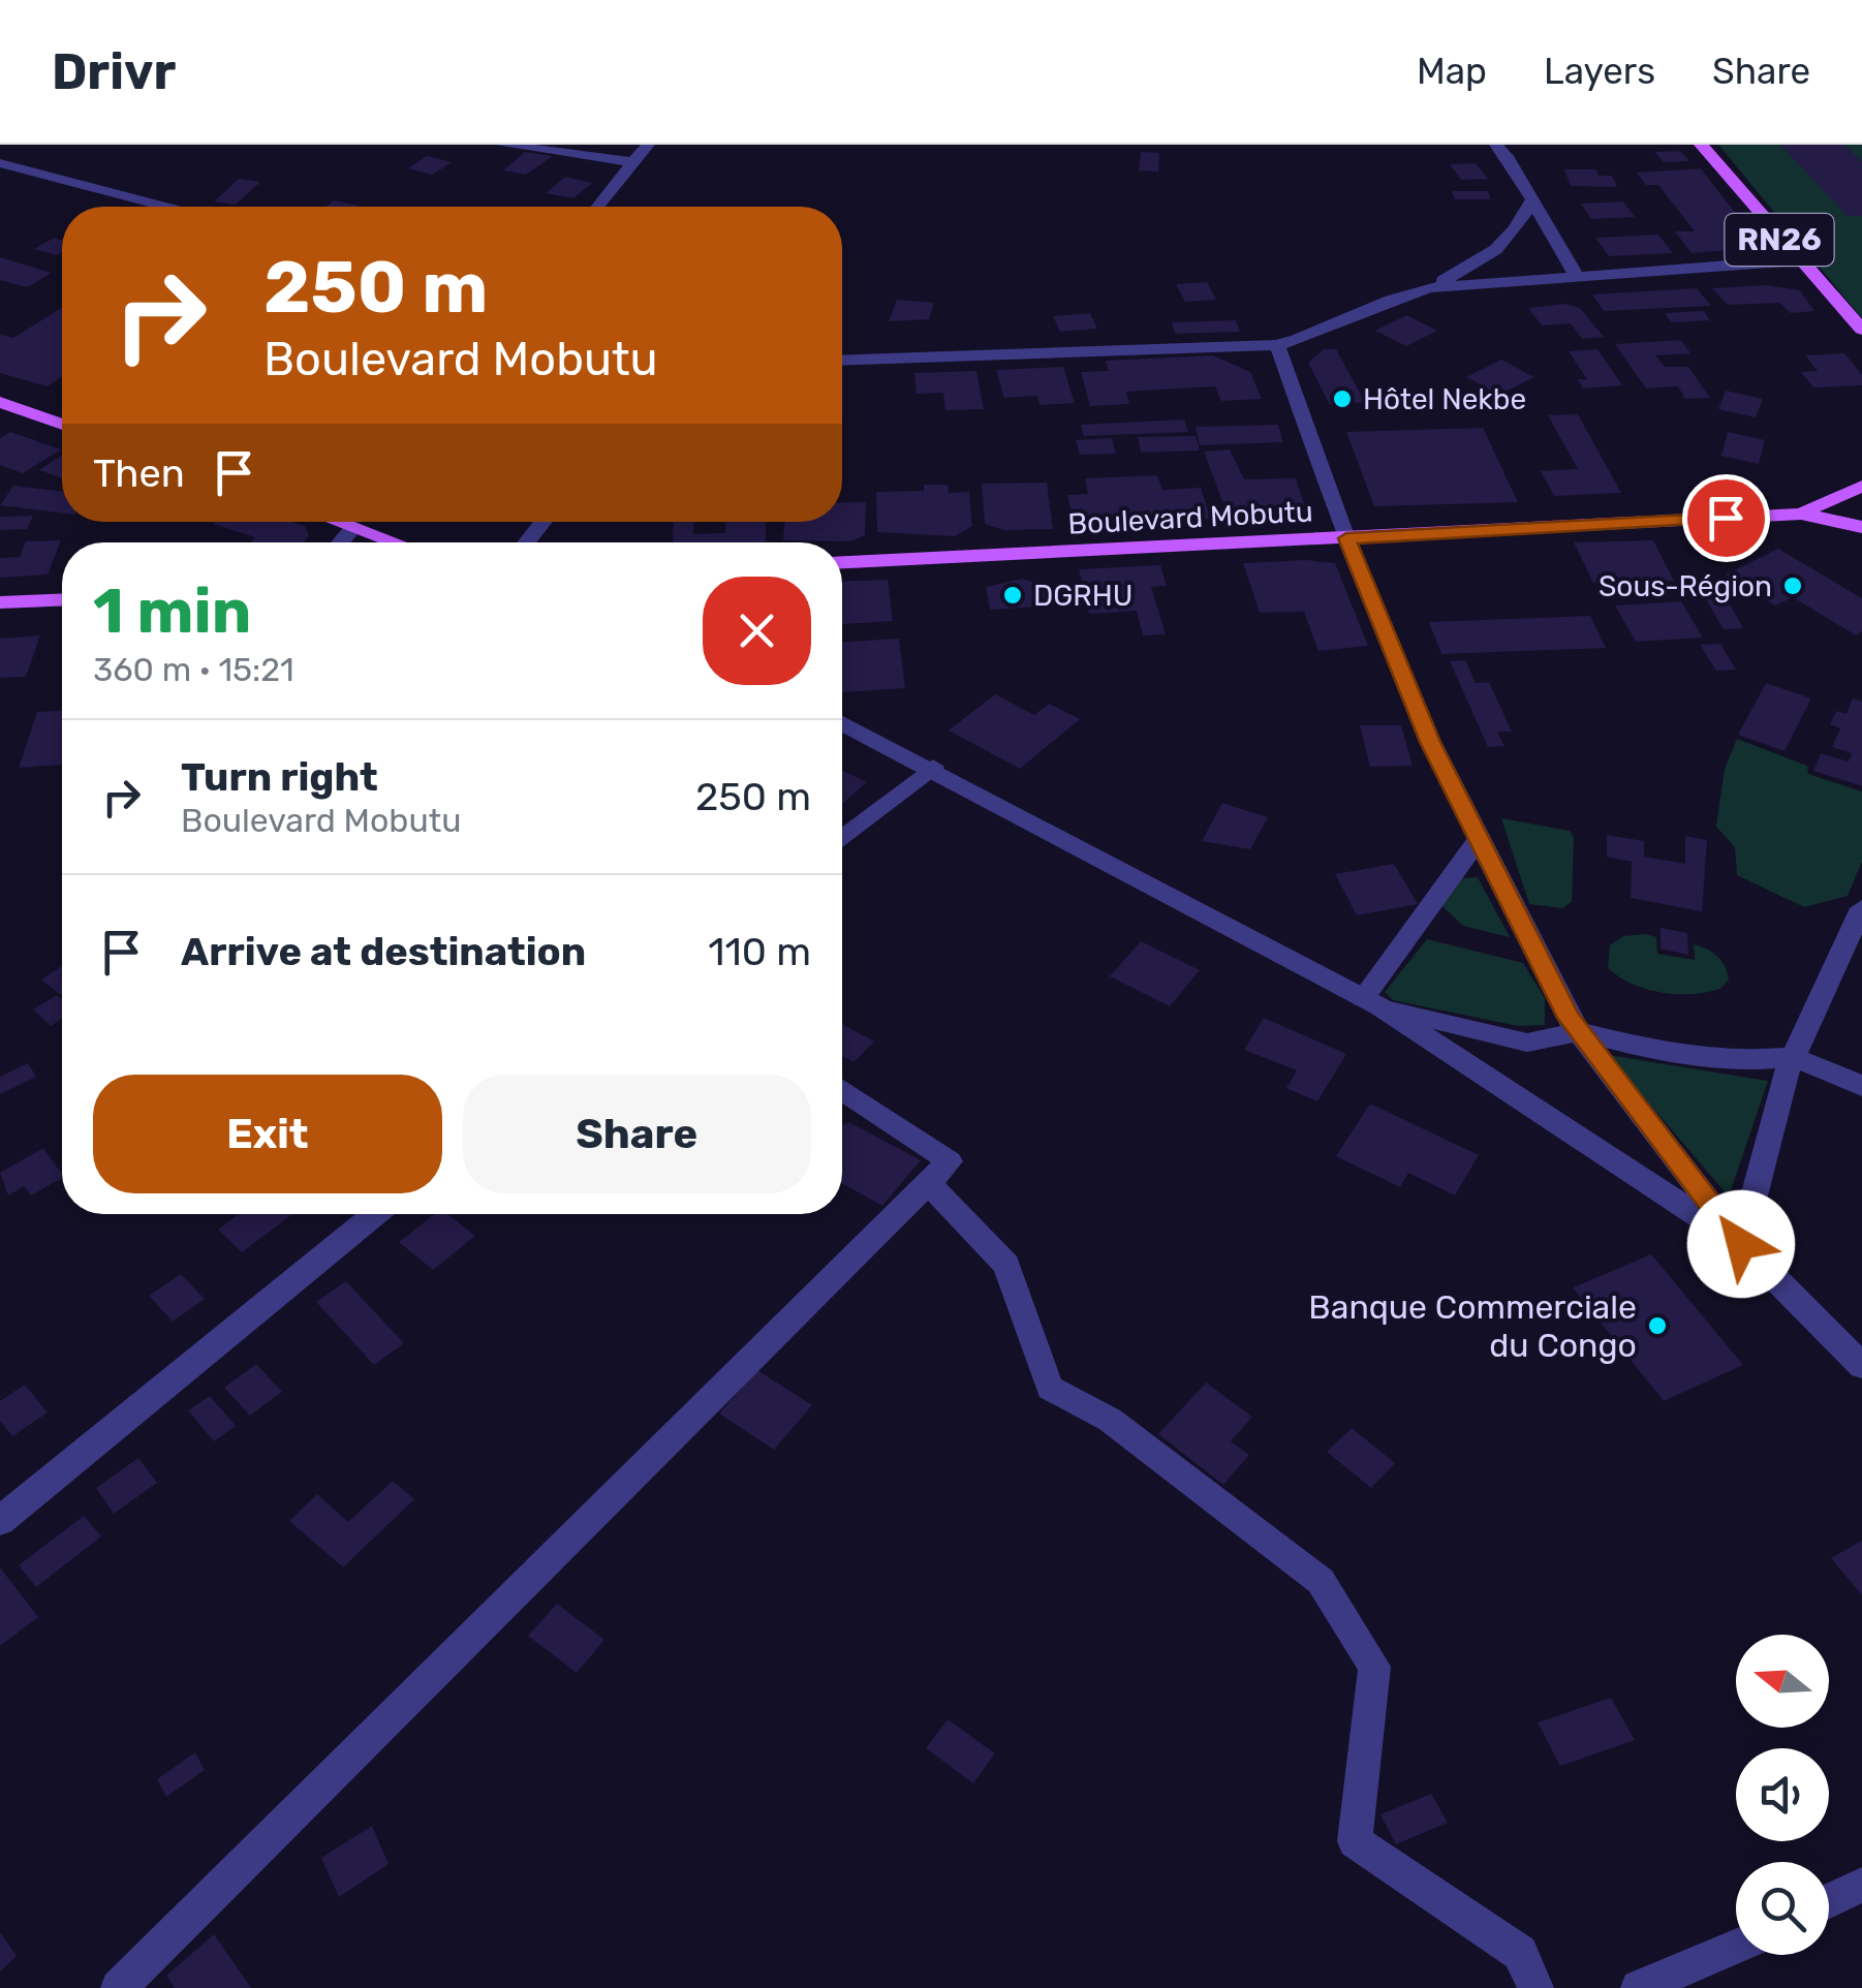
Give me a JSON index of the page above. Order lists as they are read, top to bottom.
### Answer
{
  "streets": {
    "main road": ["RN26", "Boulevard Mobutu"]
  },
  "places": [
    "Hôtel Nekbe",
    "Sous-Région",
    "DGRHU",
    "Banque Commerciale du Congo"
  ],
  "north": "left",
  "page": {
    "header": "Drivr",
    "nav": ["Map", "Layers", "Share"],
    "turn": ["250 m", "Boulevard Mobutu"],
    "then": "Then",
    "heading": ["1 min", "360 m · 15:21"],
    "list": [
      {
        "name": "Turn right",
        "note": "Boulevard Mobutu",
        "value": "250 m"
      },
      {
        "name": "Arrive at destination",
        "value": "110 m"
      }
    ],
    "buttons": ["Exit", "Share"]
  }
}
